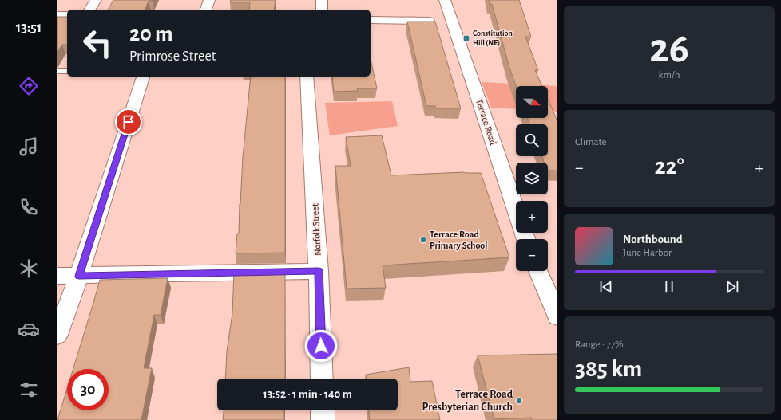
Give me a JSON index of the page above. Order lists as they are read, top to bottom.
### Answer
{
  "streets": {
    "street": ["Terrace Road", "Norfolk Street"]
  },
  "places": {
    "transit": ["Constitution Hill (NE)"],
    "other": ["Terrace Road Primary School", "Terrace Road Presbyterian Church"]
  },
  "north": "right",
  "page": {
    "tabs": "13:51",
    "tile": [
      ["26", "km/h"],
      "Climate",
      ["Range · 77%", "385 km"]
    ],
    "turn": ["20 m", "Primrose Street"],
    "map_buttons": ["+", "−"],
    "heat": ["−", "22°", "+"],
    "song": ["Northbound", "June Harbor"],
    "limit": "30",
    "trip": "13:52 · 1 min · 140 m"
  }
}
